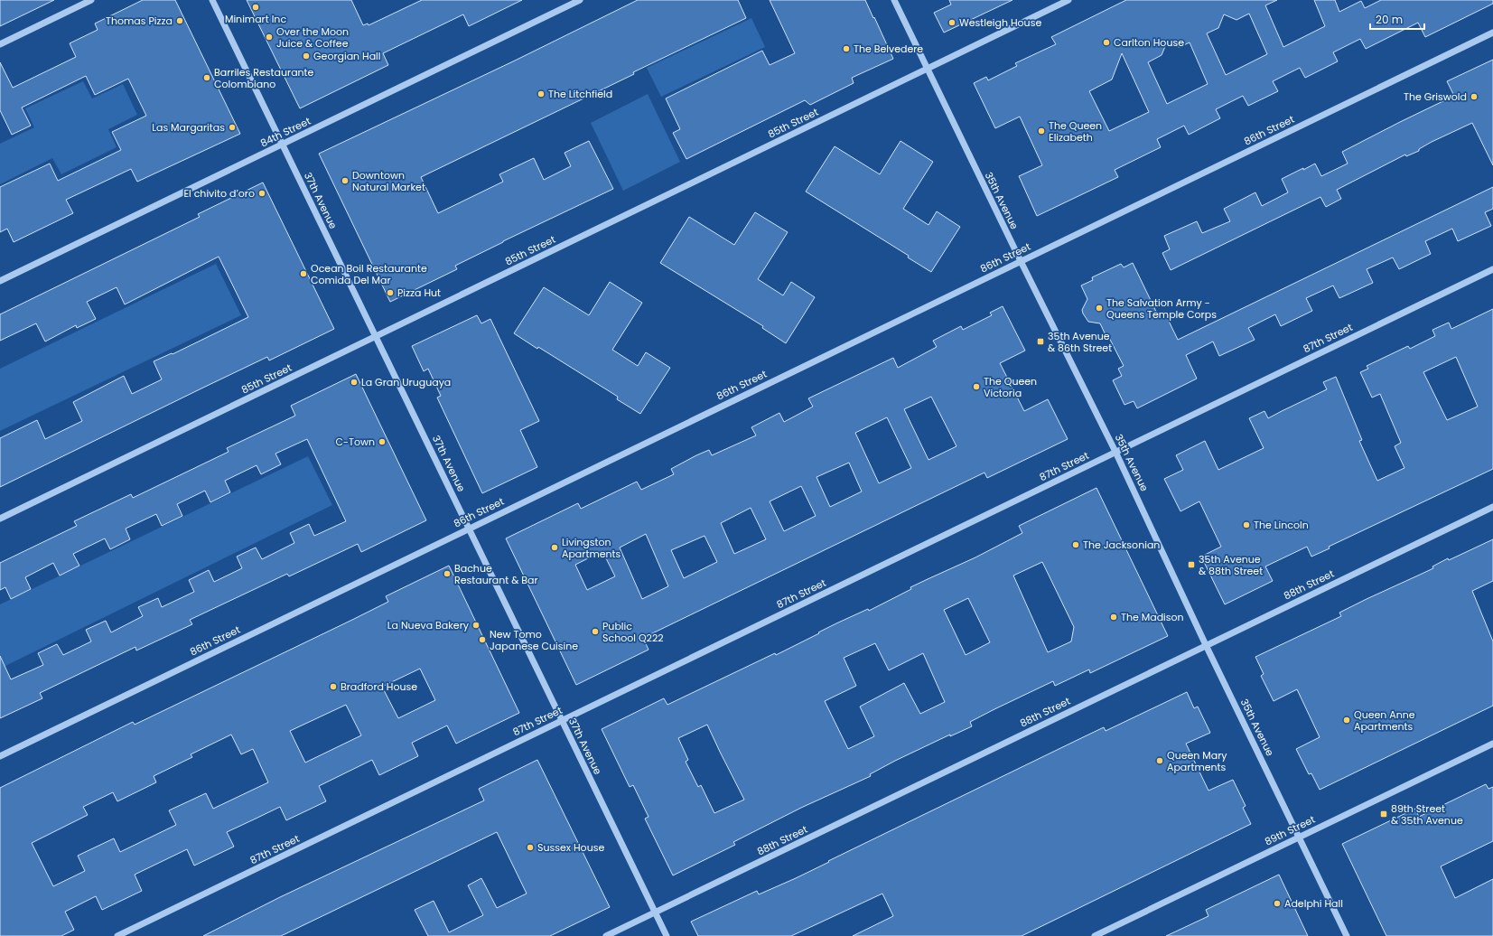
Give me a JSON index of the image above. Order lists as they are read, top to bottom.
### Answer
{
  "streets": {
    "street": [
      "85th Street",
      "86th Street",
      "84th Street",
      "37th Avenue",
      "35th Avenue",
      "87th Street",
      "88th Street",
      "89th Street"
    ]
  },
  "crossings": [
    ["85th Street", "37th Avenue"],
    ["85th Street", "35th Avenue"],
    ["86th Street", "37th Avenue"],
    ["86th Street", "35th Avenue"],
    ["84th Street", "37th Avenue"],
    ["37th Avenue", "87th Street"],
    ["37th Avenue", "88th Street"],
    ["35th Avenue", "87th Street"],
    ["35th Avenue", "88th Street"],
    ["35th Avenue", "89th Street"]
  ],
  "places": {
    "other": [
      "Minimart Inc",
      "Thomas Pizza",
      "Westleigh House",
      "Over the Moon Juice & Coffee",
      "Carlton House",
      "The Belvedere",
      "Georgian Hall",
      "Barriles Restaurante Colombiano",
      "The Litchfield",
      "The Griswold",
      "Las Margaritas",
      "The Queen Elizabeth",
      "Downtown Natural Market",
      "El chivito d’oro",
      "Ocean Boil Restaurante Comida Del Mar",
      "Pizza Hut",
      "The Salvation Army - Queens Temple Corps",
      "La Gran Uruguaya",
      "The Queen Victoria",
      "C-Town",
      "The Lincoln",
      "The Jacksonian",
      "Livingston Apartments",
      "Bachue Restaurant & Bar",
      "The Madison",
      "La Nueva Bakery",
      "Public School Q222",
      "New Tomo Japanese Cuisine",
      "Bradford House",
      "Queen Anne Apartments",
      "Queen Mary Apartments",
      "Sussex House",
      "Adelphi Hall"
    ],
    "transit": ["35th Avenue & 86th Street", "35th Avenue & 88th Street", "89th Street & 35th Avenue"]
  },
  "scale_bar": "20 m"
}
